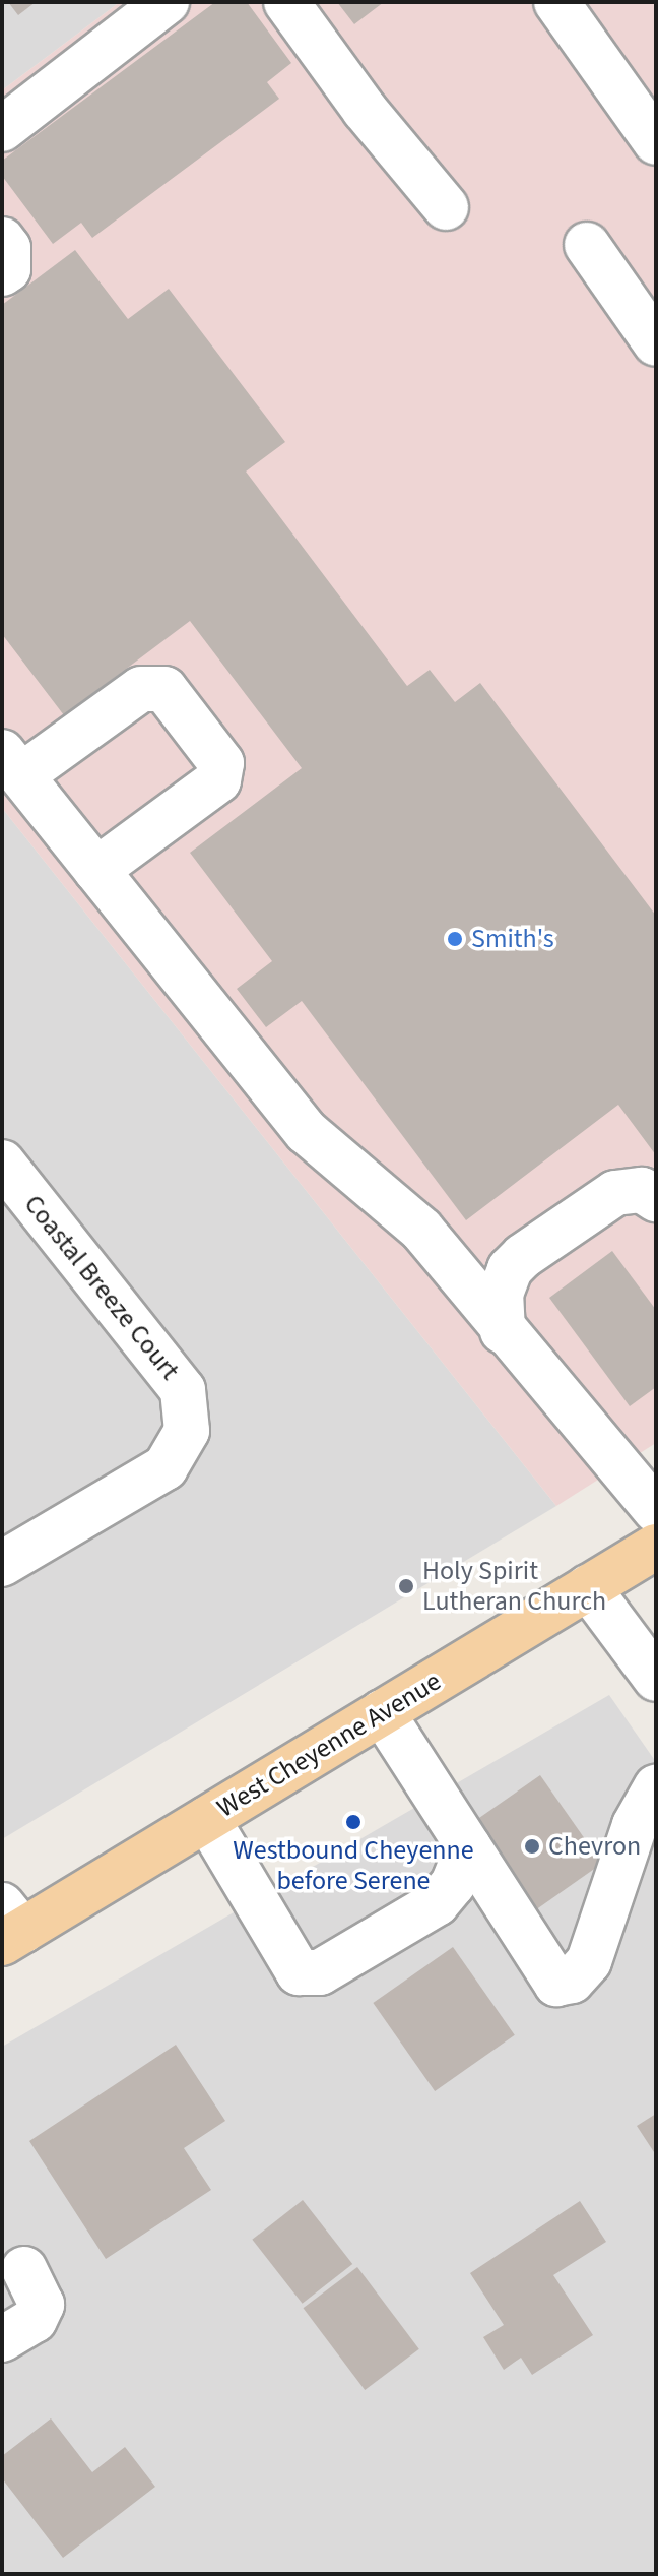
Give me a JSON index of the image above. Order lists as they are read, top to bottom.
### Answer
{
  "streets": {
    "main road": ["West Cheyenne Avenue"],
    "street": ["Coastal Breeze Court"]
  },
  "places": [
    "Smith's",
    "Holy Spirit Lutheran Church",
    "Westbound Cheyenne before Serene",
    "Chevron"
  ]
}
